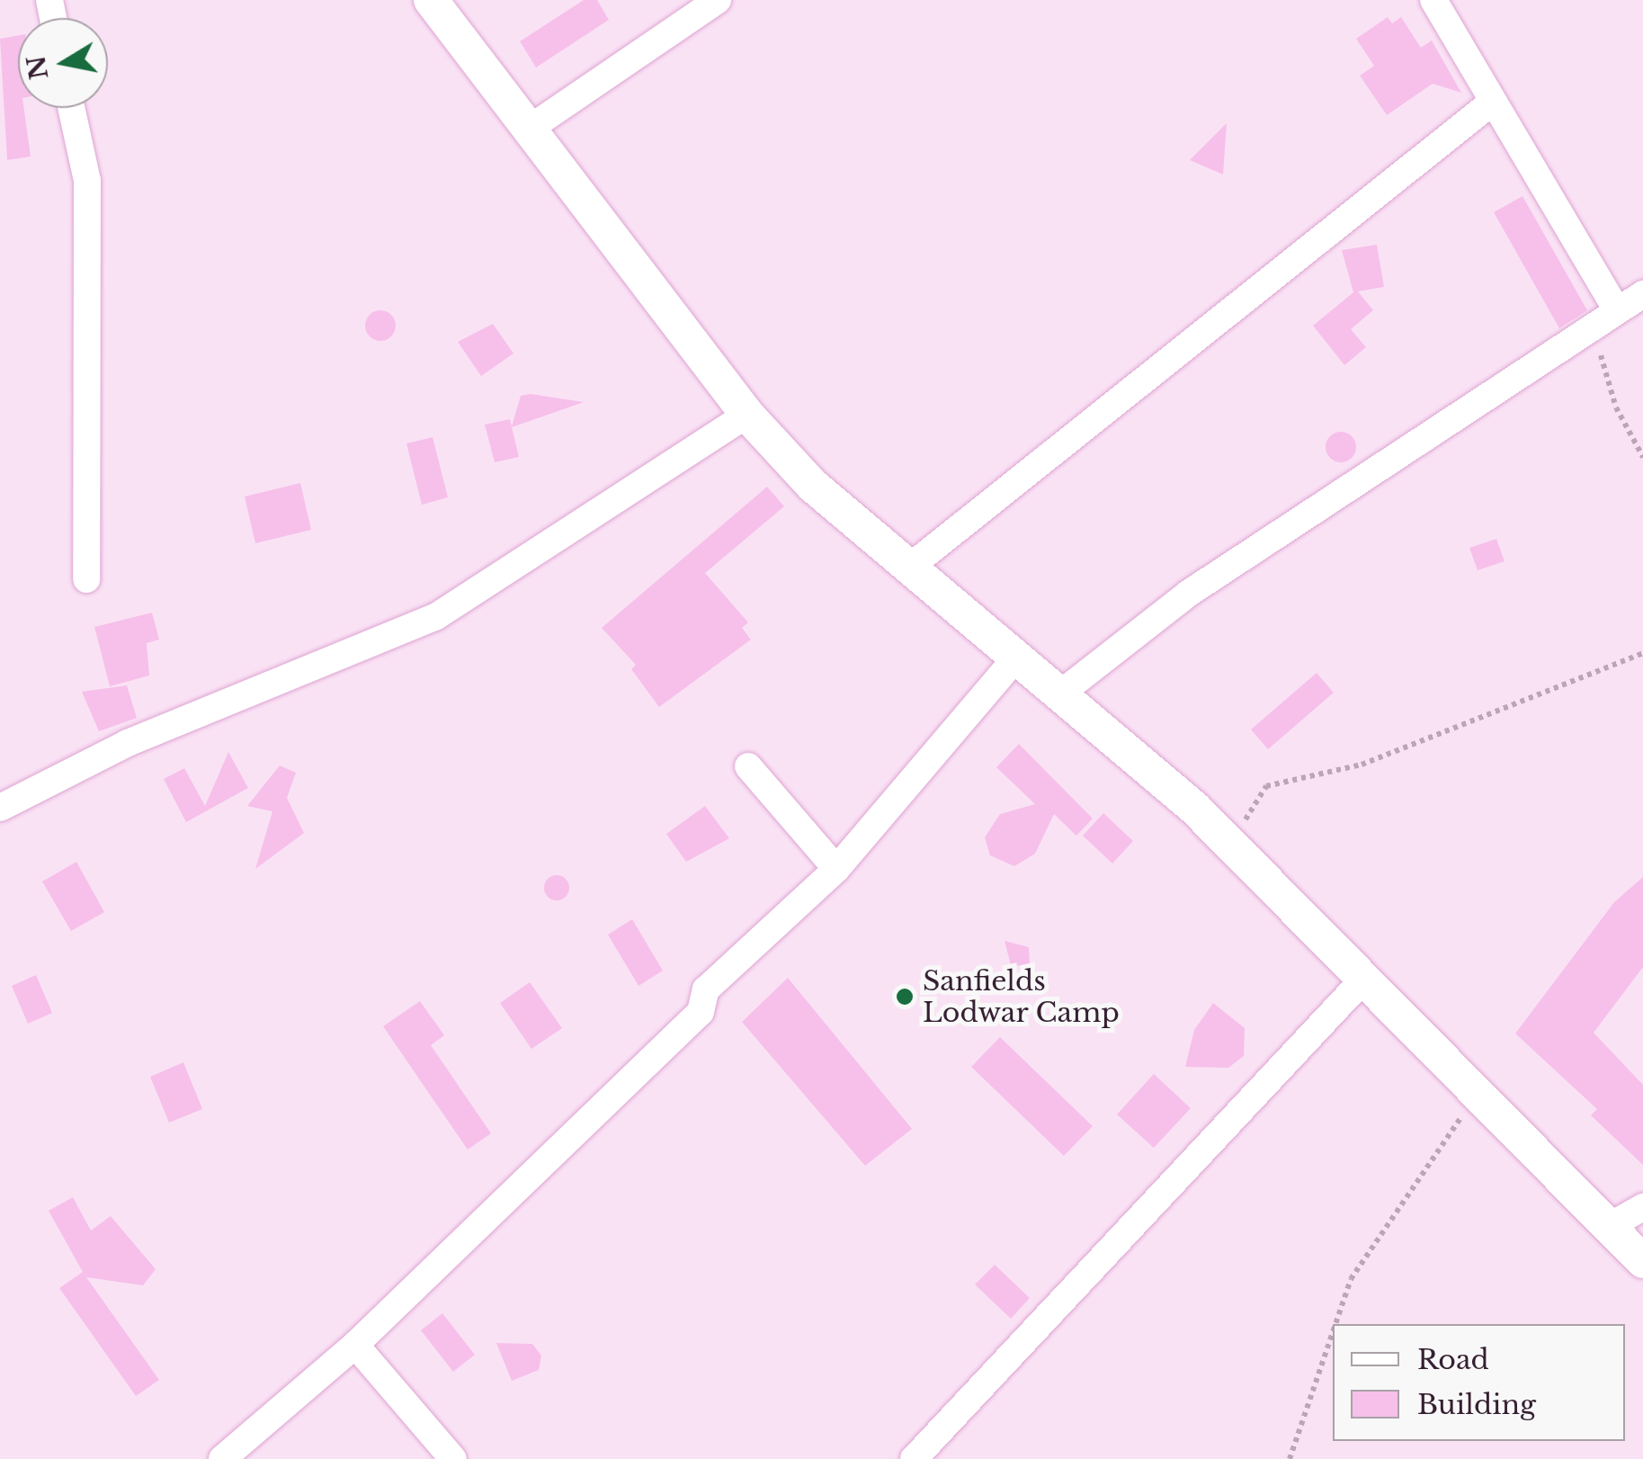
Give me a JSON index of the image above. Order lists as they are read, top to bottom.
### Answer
{
  "places": ["Sanfields Lodwar Camp"],
  "legend": ["Road", "Building"],
  "north": "left"
}
